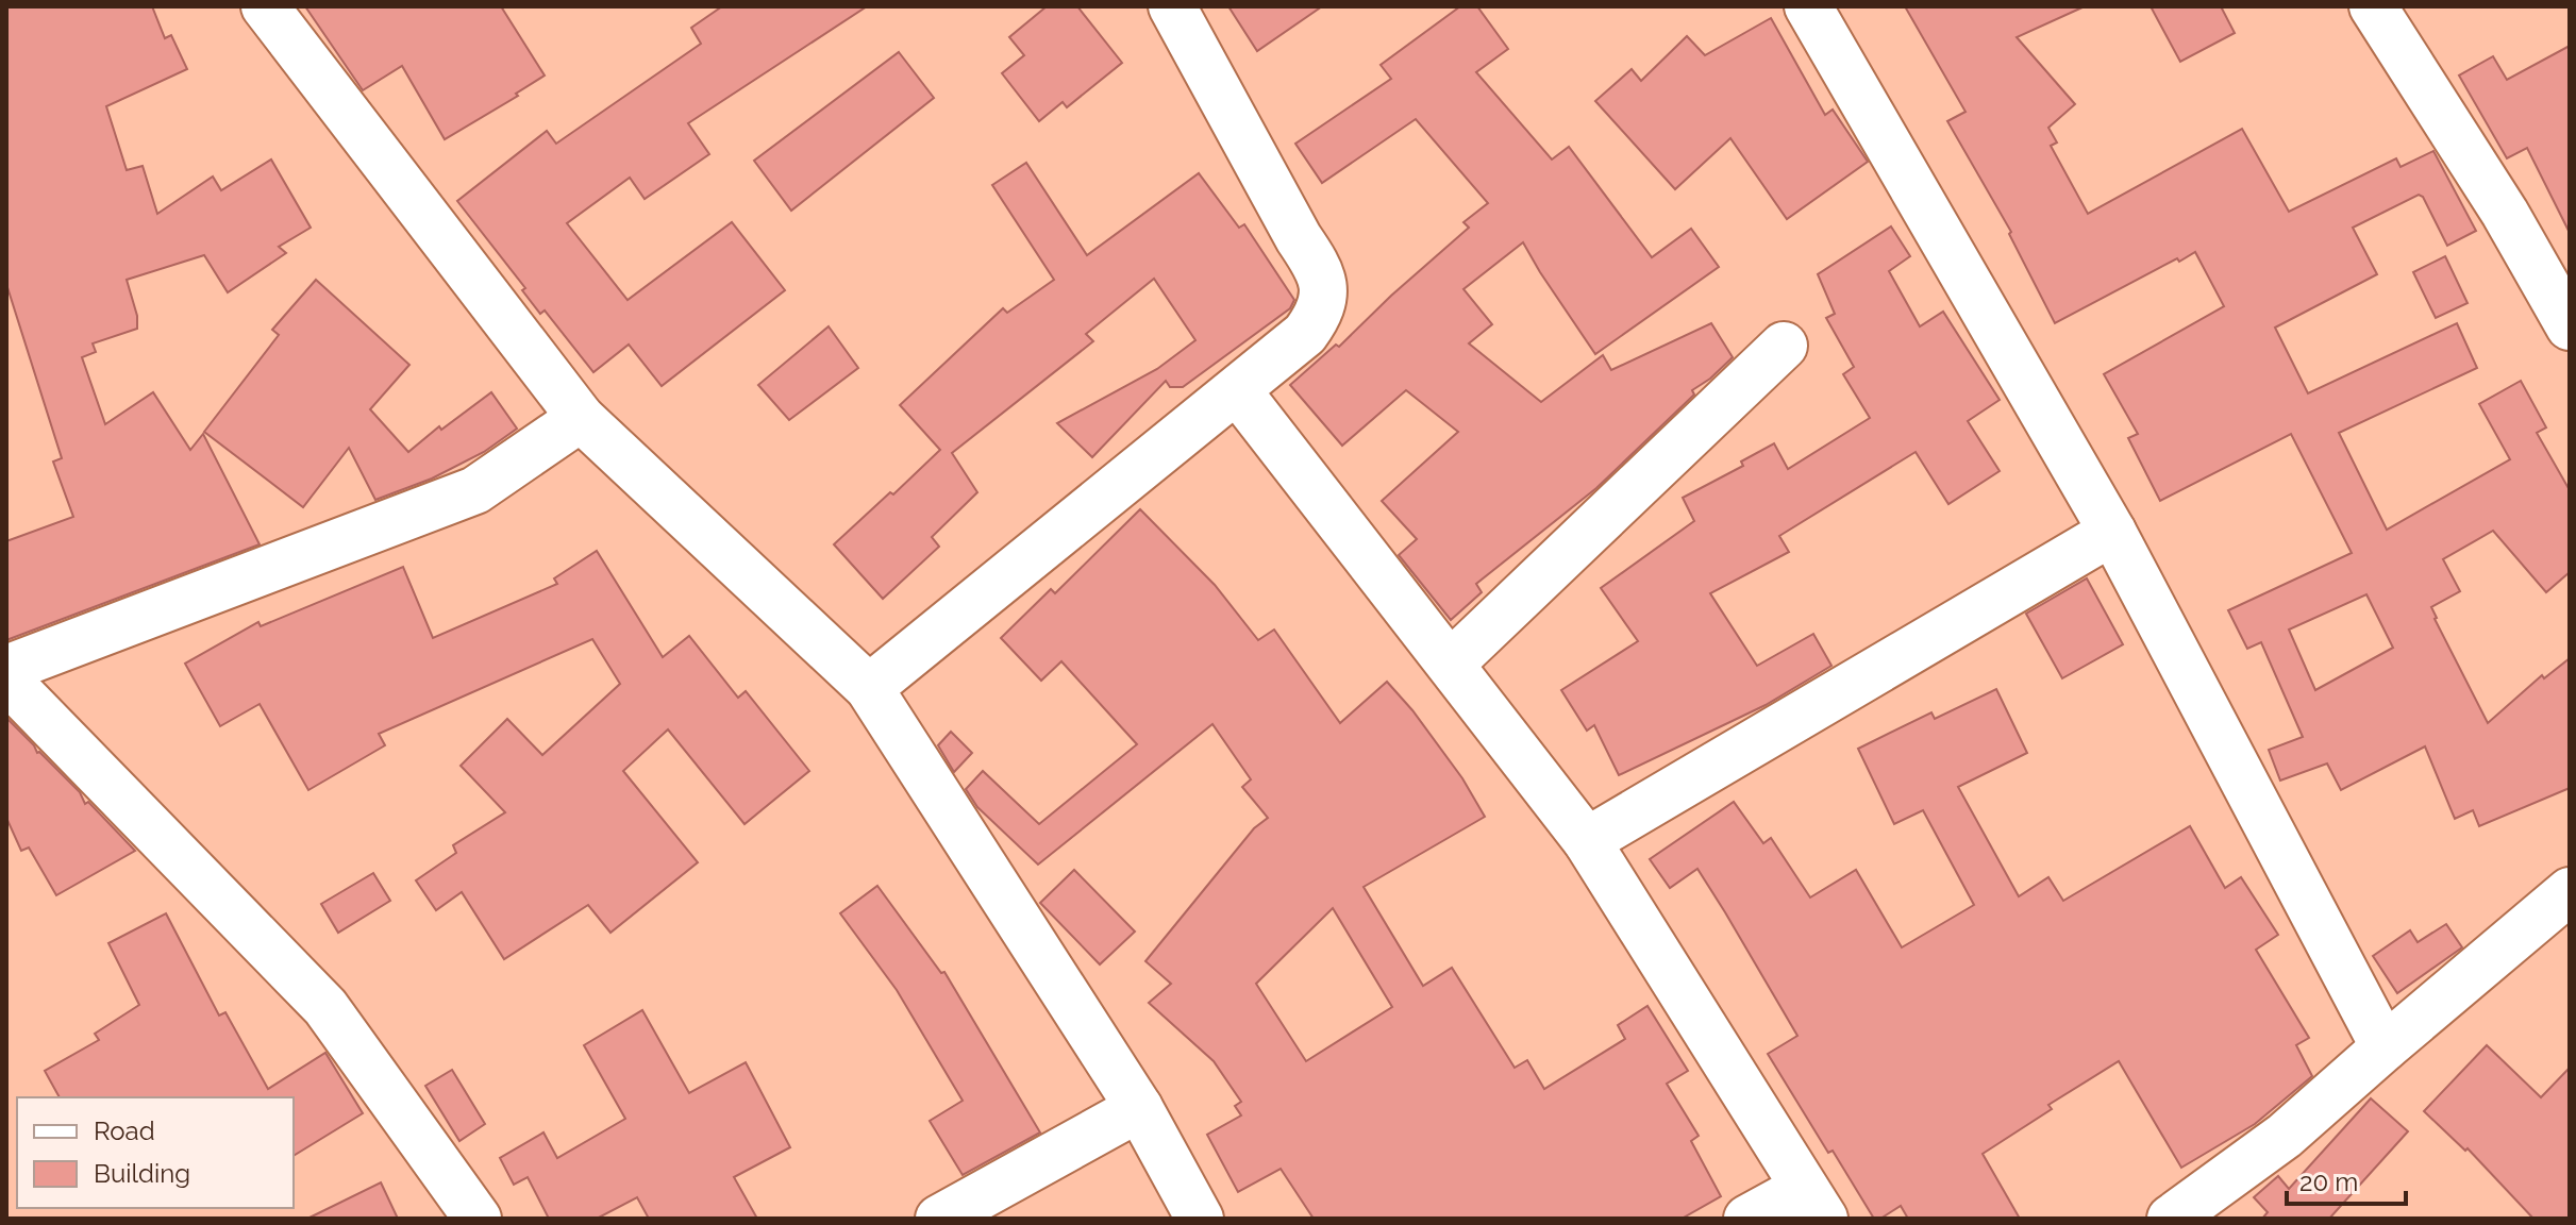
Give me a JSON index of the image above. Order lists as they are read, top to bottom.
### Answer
{
  "legend": ["Road", "Building"],
  "scale_bar": "20 m"
}
